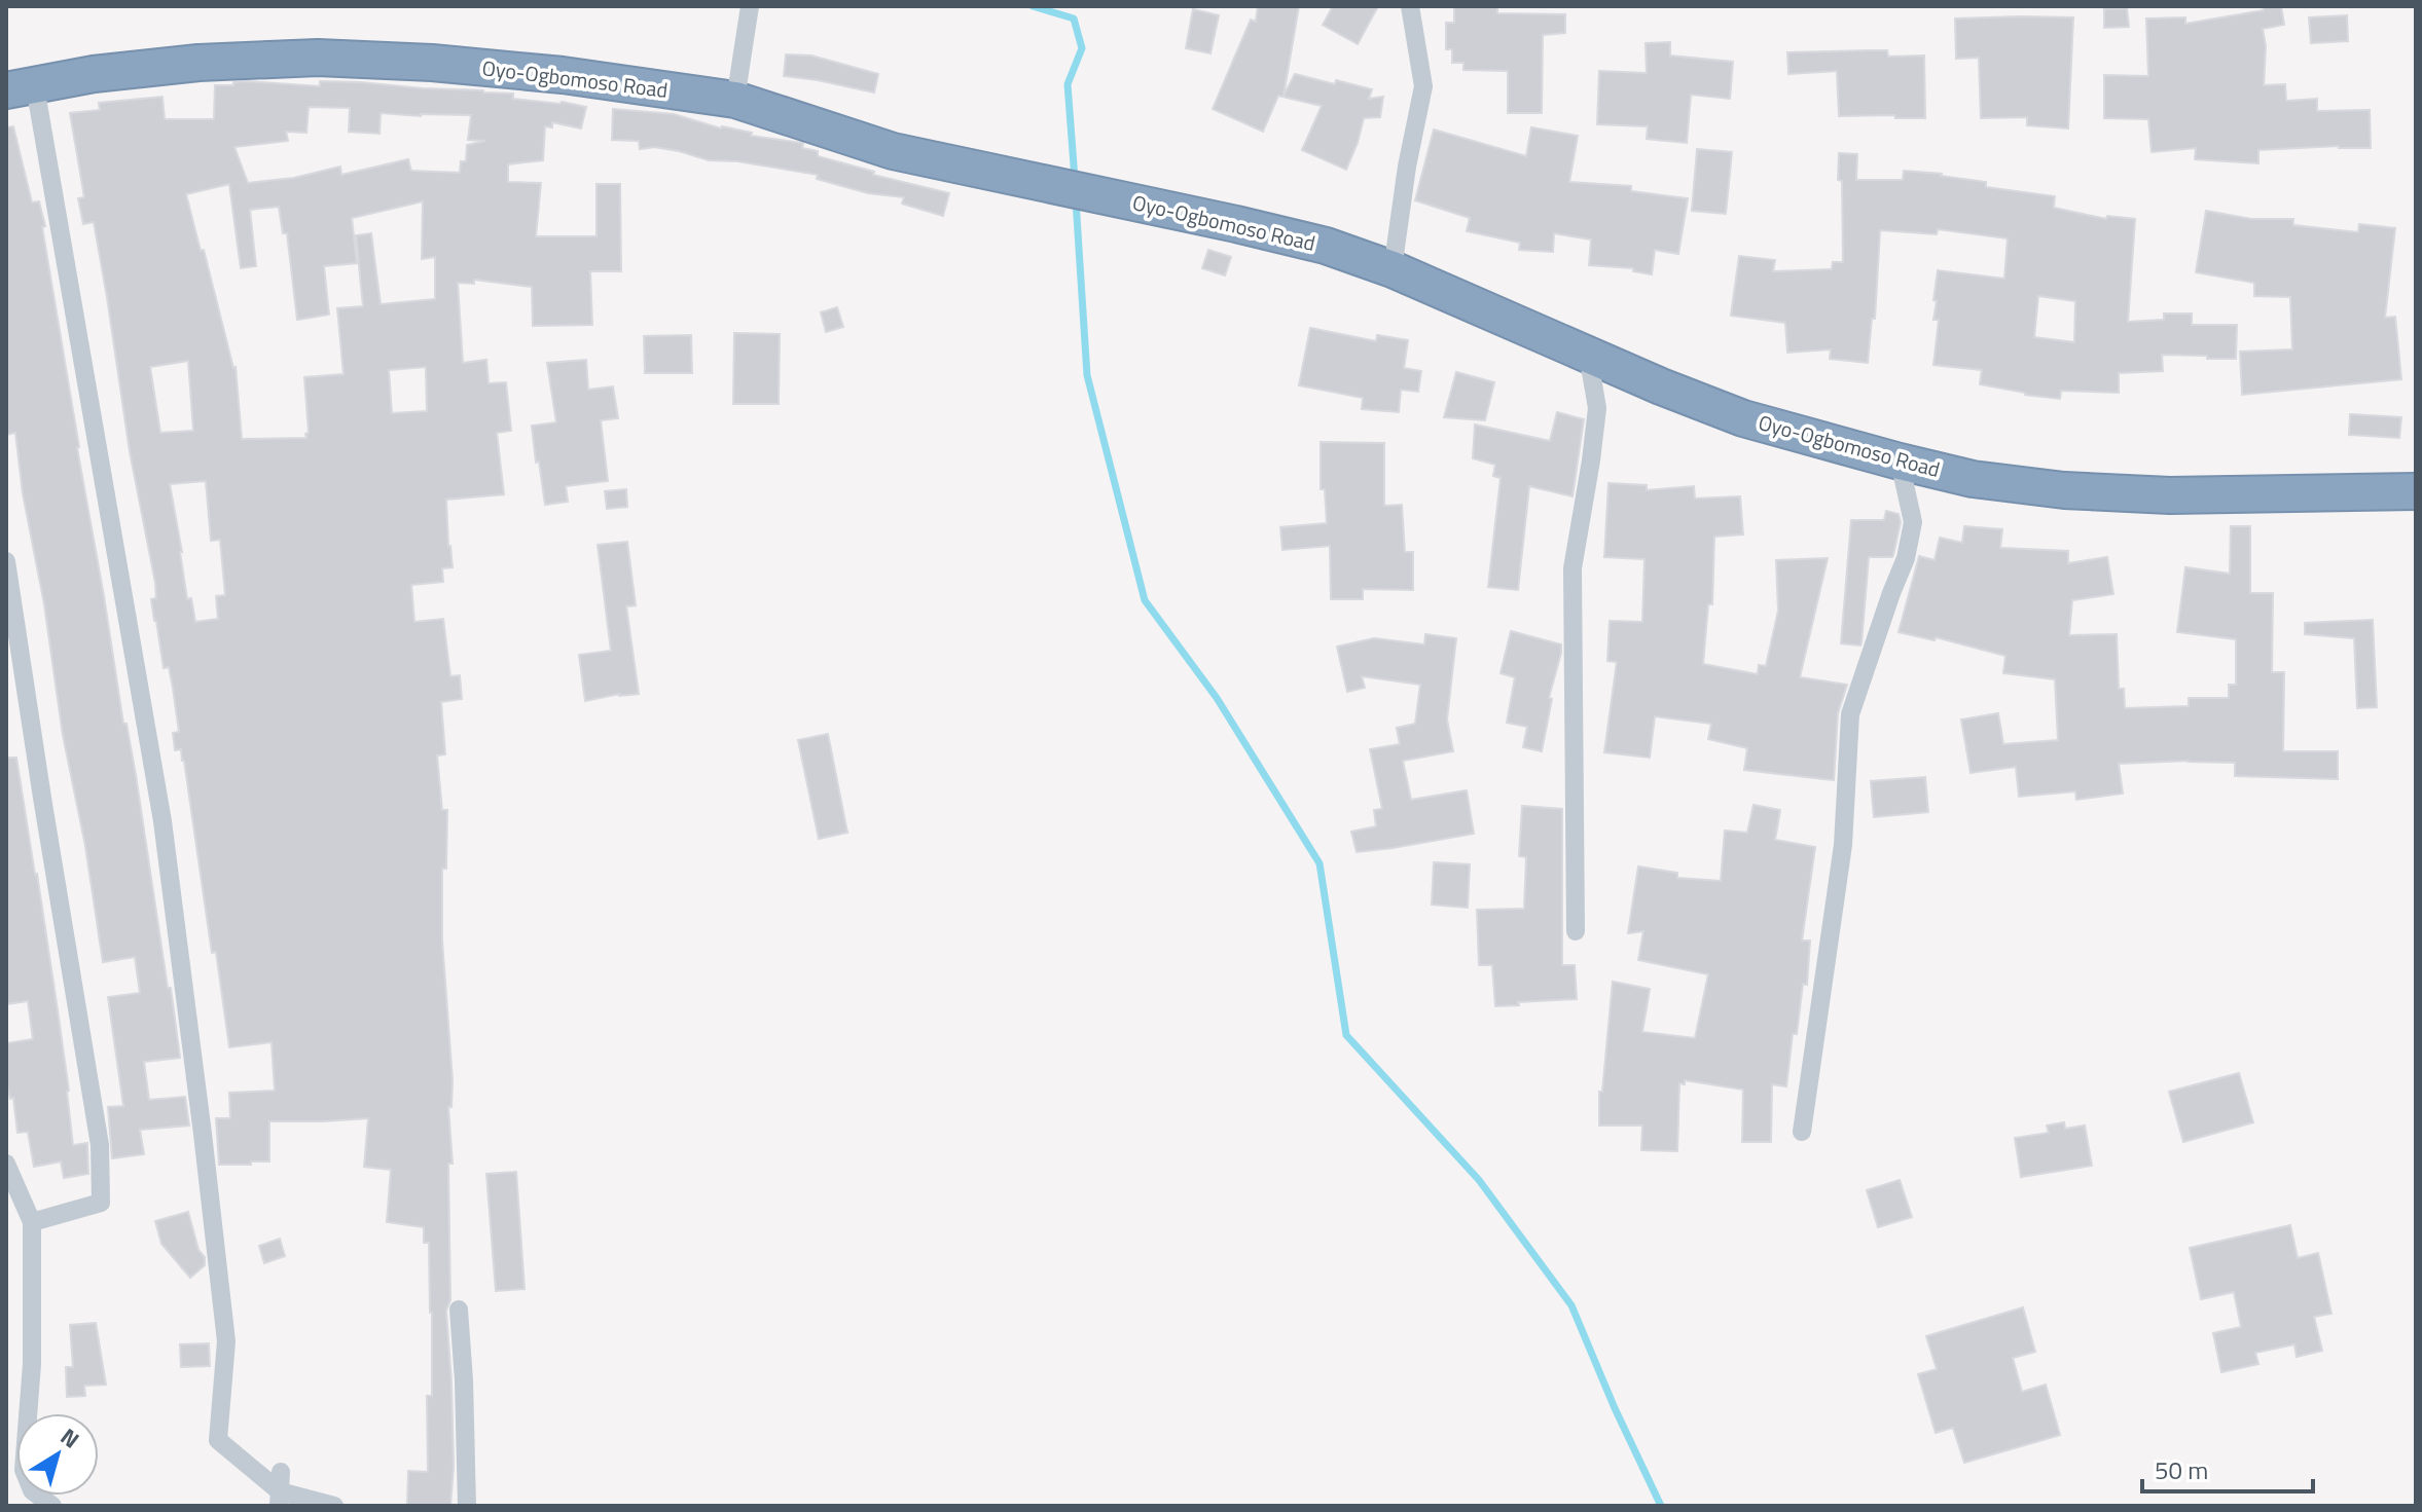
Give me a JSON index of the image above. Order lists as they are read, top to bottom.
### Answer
{
  "streets": {
    "highway": ["Oyo-Ogbomoso Road"]
  },
  "scale_bar": "50 m",
  "north": "top right"
}
